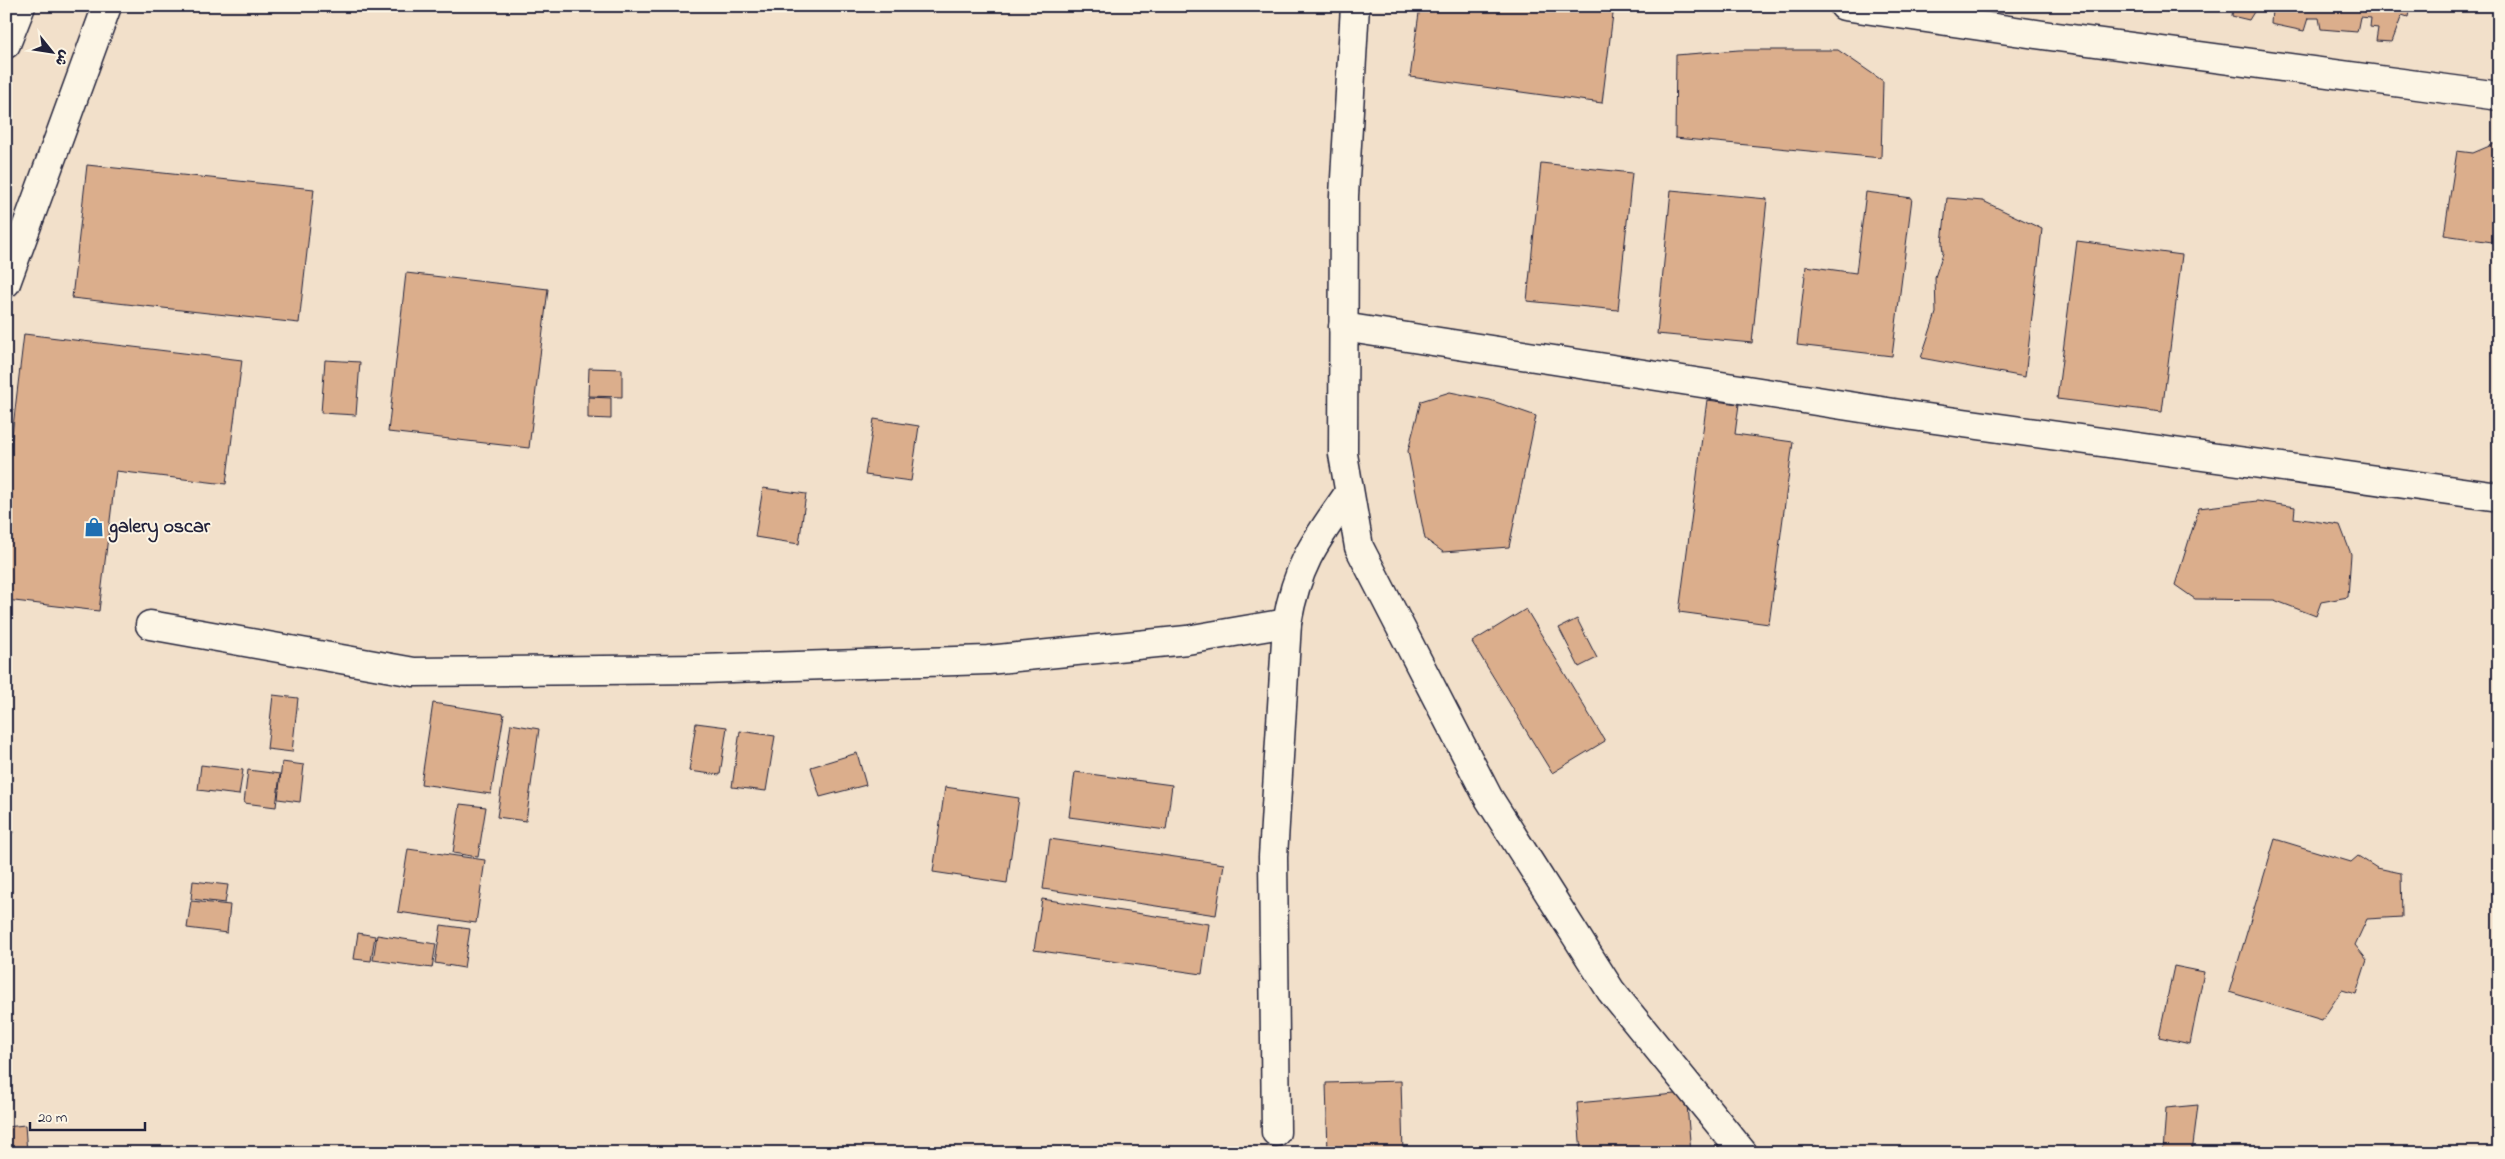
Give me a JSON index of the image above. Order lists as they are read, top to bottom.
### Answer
{
  "places": {
    "shop": ["galery oscar"]
  },
  "scale_bar": "20 m",
  "north": "bottom right"
}
